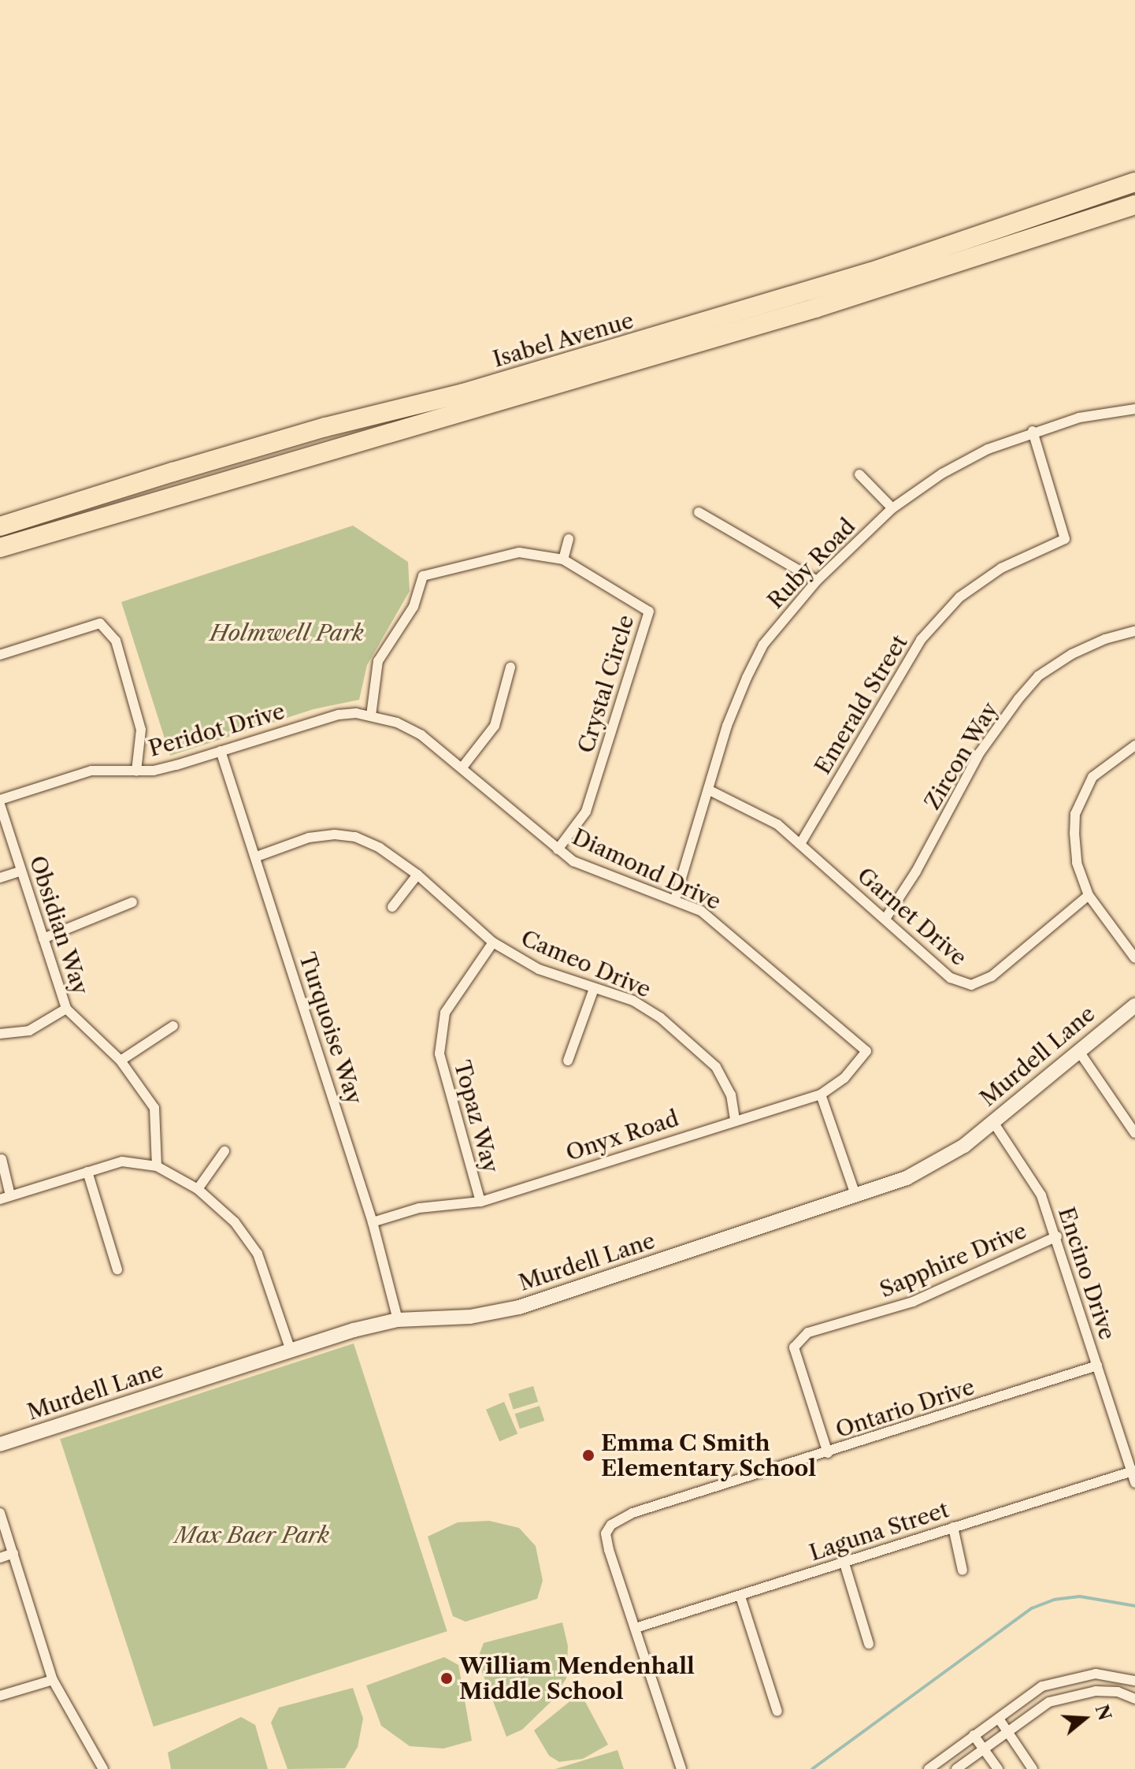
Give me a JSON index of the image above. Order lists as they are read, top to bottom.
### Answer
{
  "streets": {
    "highway": ["Isabel Avenue"],
    "street": [
      "Ruby Road",
      "Crystal Circle",
      "Emerald Street",
      "Peridot Drive",
      "Zircon Way",
      "Diamond Drive",
      "Garnet Drive",
      "Obsidian Way",
      "Cameo Drive",
      "Turquoise Way",
      "Murdell Lane",
      "Topaz Way",
      "Onyx Road",
      "Sapphire Drive",
      "Encino Drive",
      "Ontario Drive",
      "Laguna Street"
    ]
  },
  "crossings": [
    ["Ruby Road", "Emerald Street"],
    ["Ruby Road", "Diamond Drive"],
    ["Ruby Road", "Garnet Drive"],
    ["Crystal Circle", "Peridot Drive"],
    ["Crystal Circle", "Diamond Drive"],
    ["Emerald Street", "Garnet Drive"],
    ["Peridot Drive", "Diamond Drive"],
    ["Peridot Drive", "Turquoise Way"],
    ["Zircon Way", "Garnet Drive"],
    ["Diamond Drive", "Onyx Road"],
    ["Cameo Drive", "Turquoise Way"],
    ["Cameo Drive", "Topaz Way"],
    ["Cameo Drive", "Onyx Road"],
    ["Turquoise Way", "Murdell Lane"],
    ["Turquoise Way", "Onyx Road"],
    ["Murdell Lane", "Encino Drive"],
    ["Topaz Way", "Onyx Road"],
    ["Sapphire Drive", "Encino Drive"],
    ["Sapphire Drive", "Ontario Drive"],
    ["Encino Drive", "Ontario Drive"],
    ["Encino Drive", "Laguna Street"],
    ["Ontario Drive", "Laguna Street"]
  ],
  "parks": ["Holmwell Park", "Max Baer Park"],
  "places": ["Emma C Smith Elementary School", "William Mendenhall Middle School"],
  "north": "right"
}
